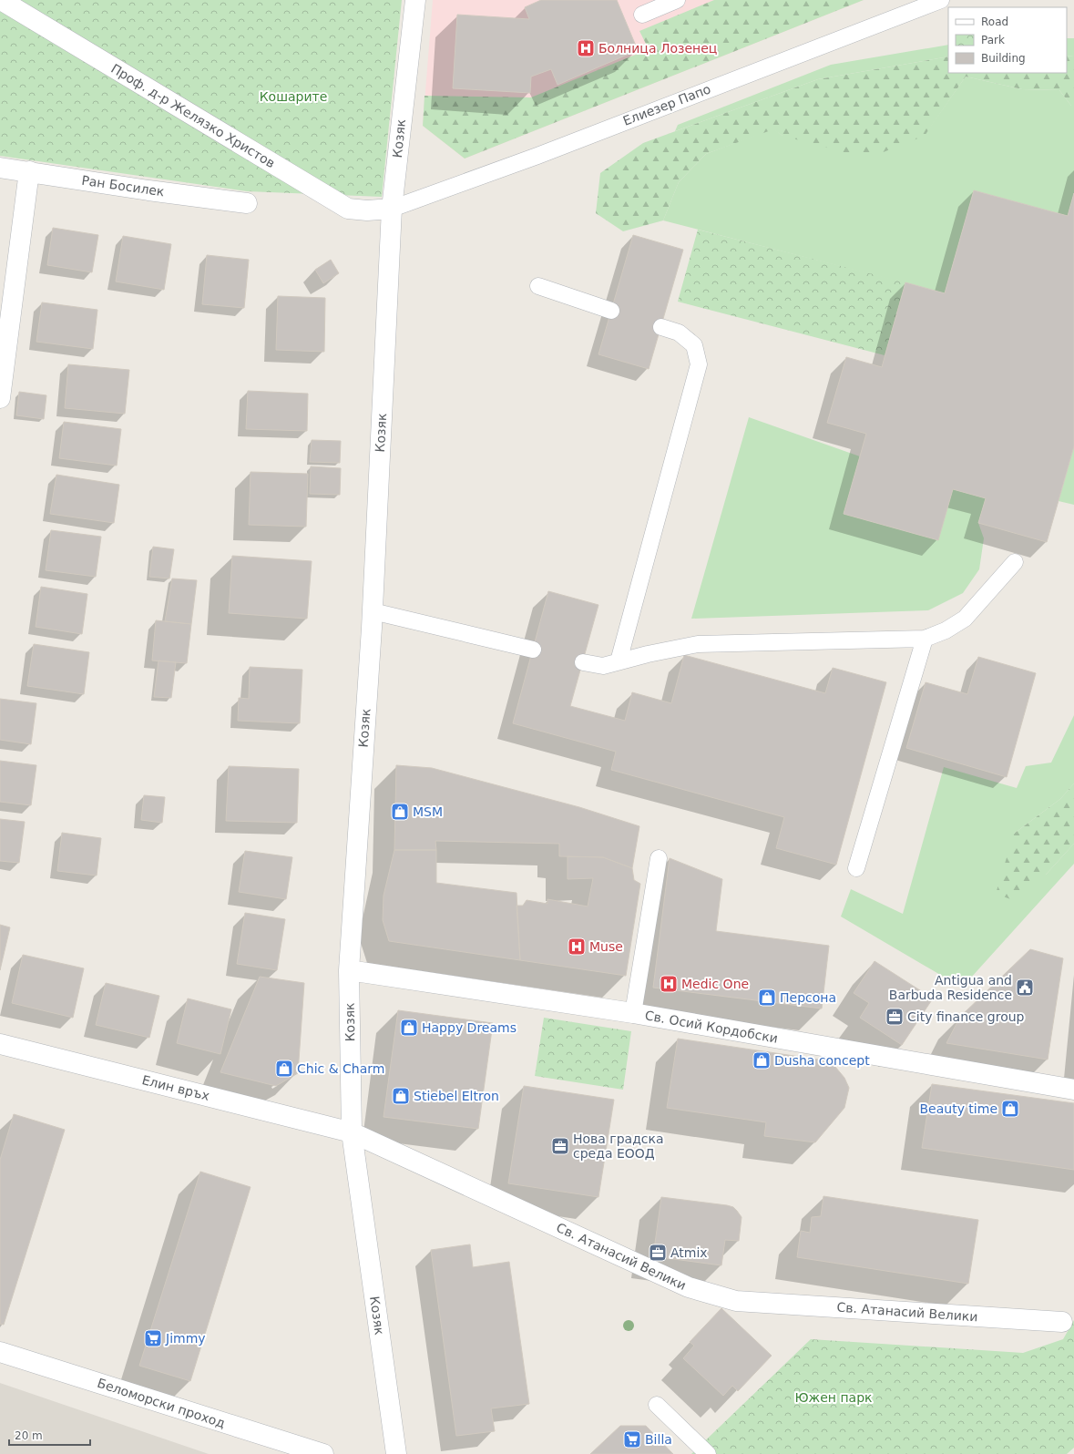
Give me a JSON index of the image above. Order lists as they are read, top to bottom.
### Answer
{
  "streets": {
    "street": [
      "Проф. д-р Желязко Христов",
      "Козяк",
      "Ран Босилек",
      "Св. Осий Кордобски",
      "Елин връх",
      "Св. Атанасий Велики",
      "Беломорски проход"
    ],
    "lane": ["Елиезер Папо"]
  },
  "crossings": [
    ["Елиезер Папо", "Проф. д-р Желязко Христов"],
    ["Елиезер Папо", "Козяк"],
    ["Проф. д-р Желязко Христов", "Козяк"],
    ["Козяк", "Св. Осий Кордобски"],
    ["Козяк", "Елин връх"],
    ["Козяк", "Св. Атанасий Велики"],
    ["Елин връх", "Св. Атанасий Велики"]
  ],
  "parks": ["Кошарите", "Южен парк"],
  "places": {
    "hospital": ["Болница Лозенец", "Muse", "Medic One"],
    "shop": [
      "MSM",
      "Персона",
      "Happy Dreams",
      "Dusha concept",
      "Chic & Charm",
      "Stiebel Eltron",
      "Beauty time"
    ],
    "public building": ["Antigua and Barbuda Residence"],
    "office": ["City finance group", "Нова градска среда ЕООД", "Atmix"],
    "supermarket": ["Jimmy", "Billa"]
  },
  "legend": ["Road", "Park", "Building"],
  "scale_bar": "20 m"
}
